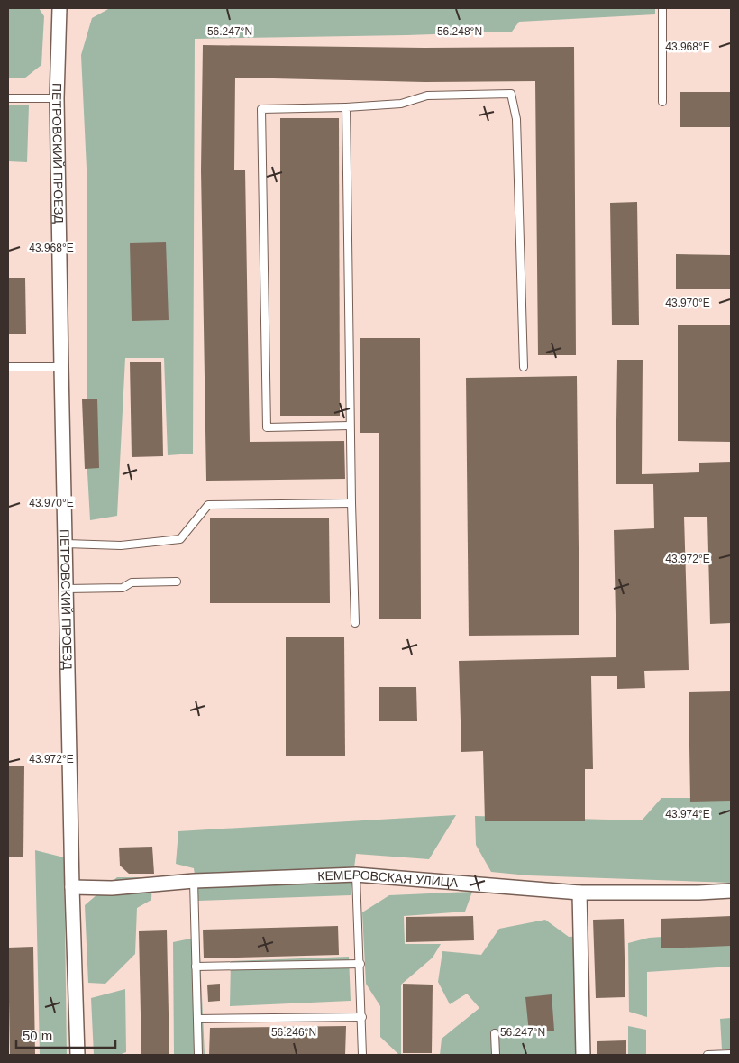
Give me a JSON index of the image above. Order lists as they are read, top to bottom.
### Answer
{
  "streets": {
    "street": ["ПЕТРОВСКИЙ ПРОЕЗД", "КЕМЕРОВСКАЯ УЛИЦА"]
  },
  "crossings": [
    ["ПЕТРОВСКИЙ ПРОЕЗД", "КЕМЕРОВСКАЯ УЛИЦА"]
  ],
  "scale_bar": "50 m",
  "coordinates": [
    "56.247°N",
    "56.248°N",
    "43.968°E",
    "43.970°E",
    "43.972°E",
    "43.974°E",
    "56.246°N"
  ]
}
